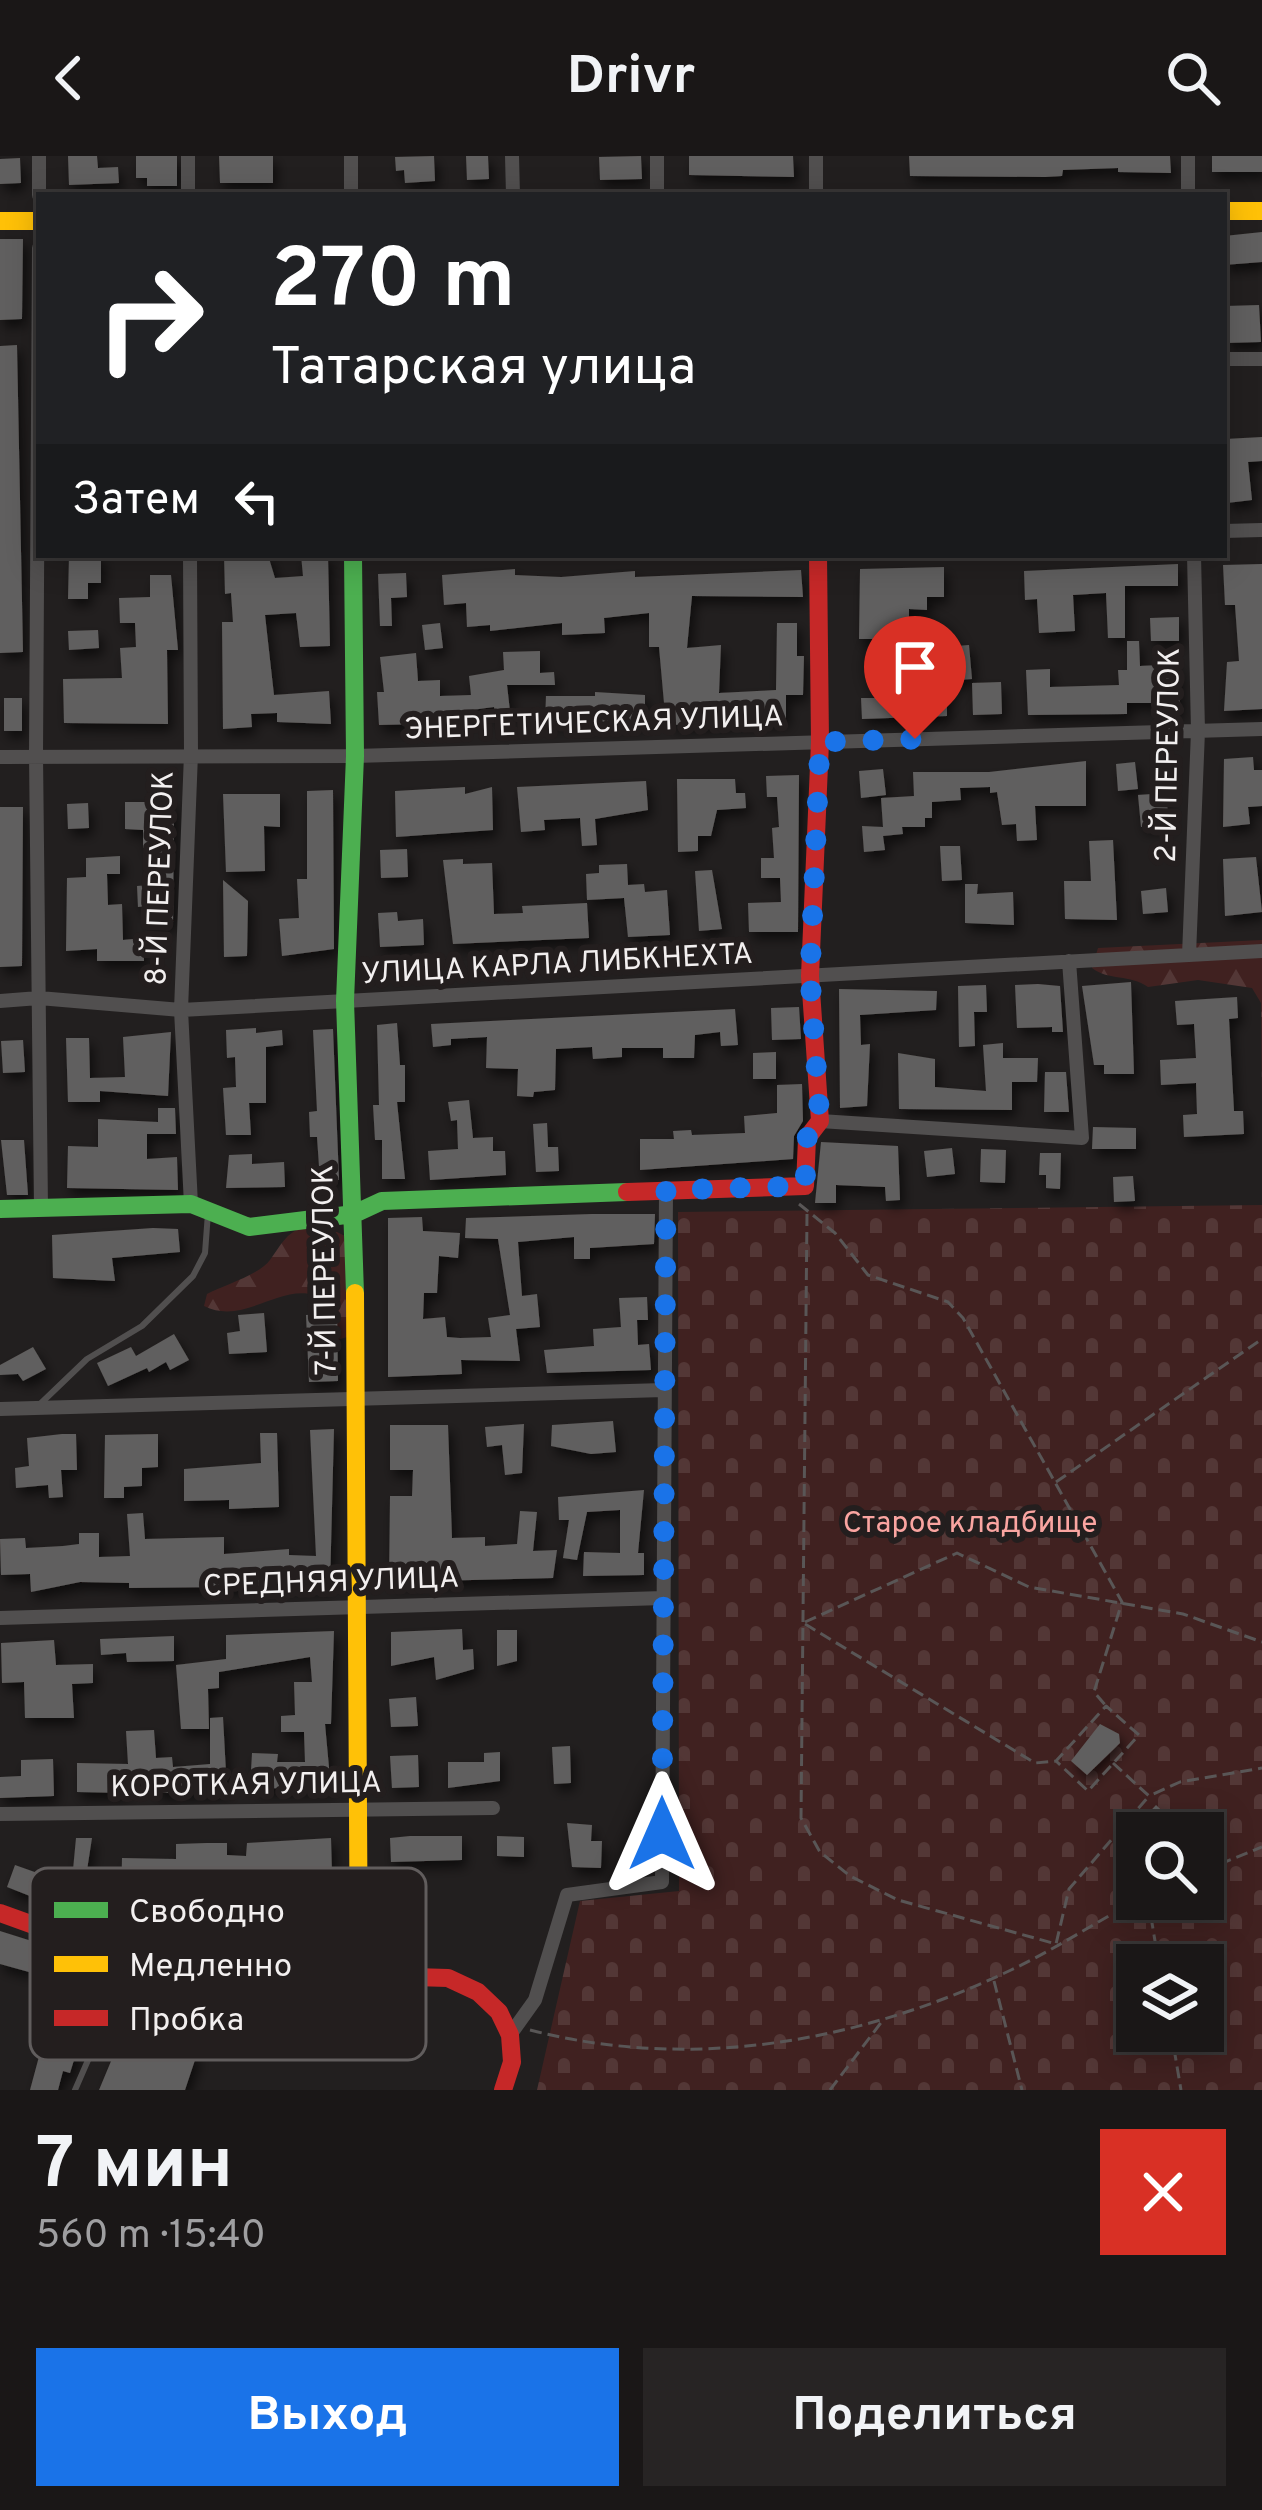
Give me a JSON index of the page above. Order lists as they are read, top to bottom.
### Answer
{
  "streets": {
    "street": [
      "ЭНЕРГЕТИЧЕСКАЯ УЛИЦА",
      "2-Й ПЕРЕУЛОК",
      "8-Й ПЕРЕУЛОК",
      "УЛИЦА КАРЛА ЛИБКНЕХТА",
      "7-Й ПЕРЕУЛОК",
      "СРЕДНЯЯ УЛИЦА",
      "КОРОТКАЯ УЛИЦА"
    ]
  },
  "crossings": [
    ["ЭНЕРГЕТИЧЕСКАЯ УЛИЦА", "2-Й ПЕРЕУЛОК"],
    ["ЭНЕРГЕТИЧЕСКАЯ УЛИЦА", "8-Й ПЕРЕУЛОК"],
    ["ЭНЕРГЕТИЧЕСКАЯ УЛИЦА", "7-Й ПЕРЕУЛОК"],
    ["2-Й ПЕРЕУЛОК", "УЛИЦА КАРЛА ЛИБКНЕХТА"],
    ["8-Й ПЕРЕУЛОК", "УЛИЦА КАРЛА ЛИБКНЕХТА"],
    ["УЛИЦА КАРЛА ЛИБКНЕХТА", "7-Й ПЕРЕУЛОК"],
    ["7-Й ПЕРЕУЛОК", "СРЕДНЯЯ УЛИЦА"],
    ["7-Й ПЕРЕУЛОК", "КОРОТКАЯ УЛИЦА"]
  ],
  "parks": ["Старое кладбище"],
  "legend": ["Свободно", "Медленно", "Пробка"],
  "page": {
    "header": "Drivr",
    "turn": ["270 m", "Татарская улица"],
    "then": "Затем",
    "heading": ["7 мин", "560 m · 15:40"],
    "buttons": ["Выход", "Поделиться"]
  }
}
